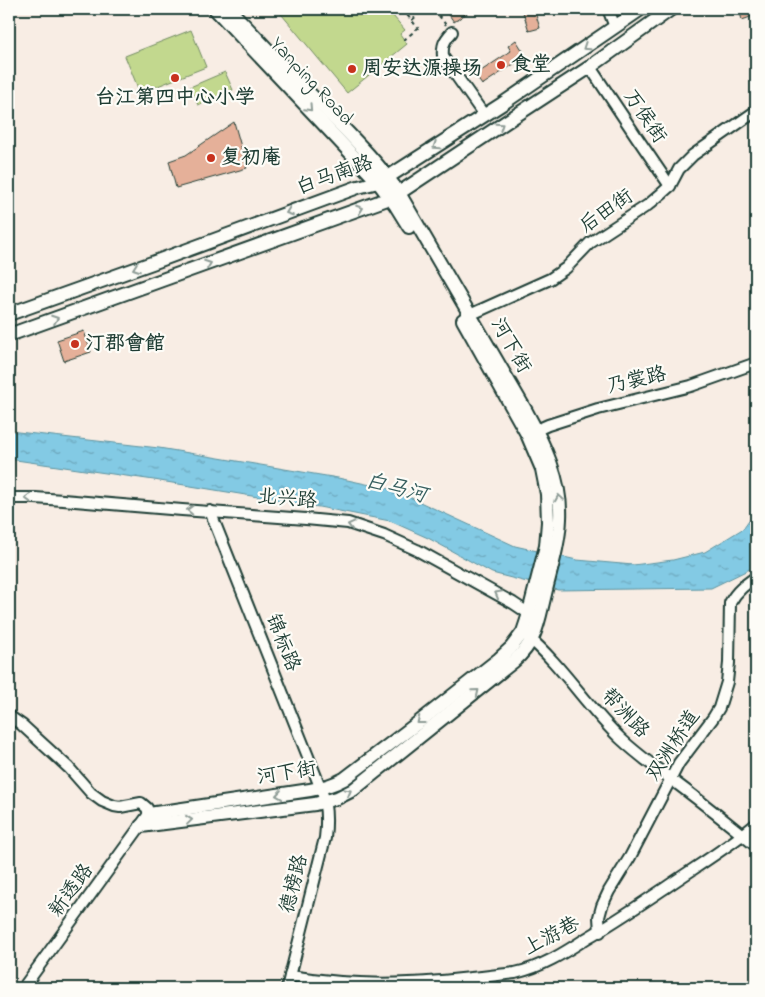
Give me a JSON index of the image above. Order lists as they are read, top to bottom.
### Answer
{
  "streets": {
    "main road": ["Yanping Road", "白马南路", "河下街"],
    "street": [
      "万侯街",
      "后田街",
      "乃裳路",
      "北兴路",
      "锦标路",
      "帮洲路",
      "双洲桥道",
      "德榜路",
      "新透路",
      "上游巷"
    ]
  },
  "crossings": [
    ["Yanping Road", "白马南路"],
    ["Yanping Road", "河下街"],
    ["万侯街", "后田街"],
    ["白马南路", "河下街"],
    ["后田街", "河下街"],
    ["河下街", "乃裳路"],
    ["河下街", "北兴路"],
    ["河下街", "锦标路"],
    ["河下街", "帮洲路"],
    ["河下街", "德榜路"],
    ["河下街", "新透路"],
    ["北兴路", "锦标路"],
    ["锦标路", "德榜路"],
    ["帮洲路", "双洲桥道"],
    ["帮洲路", "上游巷"],
    ["双洲桥道", "上游巷"],
    ["德榜路", "上游巷"]
  ],
  "one_way": ["北兴路"],
  "water": ["白马河"],
  "places": [
    "食堂",
    "周安达源操场",
    "台江第四中心小学",
    "复初庵",
    "汀郡會館"
  ]
}
